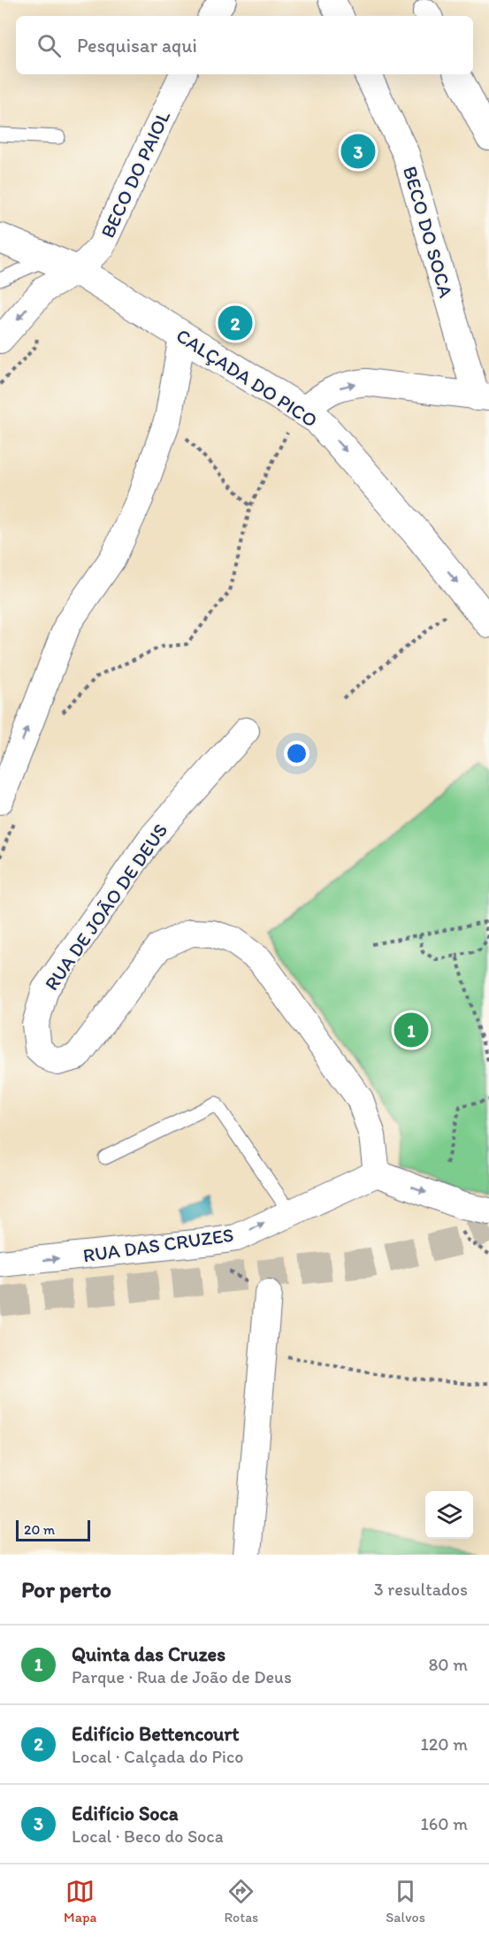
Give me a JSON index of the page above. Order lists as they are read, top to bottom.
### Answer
{
  "streets": {
    "street": [
      "BECO DO PAIOL",
      "BECO DO SOCA",
      "CALÇADA DO PICO",
      "RUA DE JOÃO DE DEUS",
      "RUA DAS CRUZES"
    ]
  },
  "crossings": [
    ["BECO DO PAIOL", "CALÇADA DO PICO"],
    ["RUA DE JOÃO DE DEUS", "RUA DAS CRUZES"]
  ],
  "one_way": ["CALÇADA DO PICO", "RUA DAS CRUZES"],
  "scale_bar": "20 m",
  "page": {
    "search": "Pesquisar aqui",
    "pins": ["3", "2", "1"],
    "scale": "20 m",
    "heading": ["Por perto", "3 resultados"],
    "list": [
      {
        "mark": "1",
        "name": "Quinta das Cruzes",
        "note": "Parque · Rua de João de Deus",
        "value": "80 m"
      },
      {
        "mark": "2",
        "name": "Edifício Bettencourt",
        "note": "Local · Calçada do Pico",
        "value": "120 m"
      },
      {
        "mark": "3",
        "name": "Edifício Soca",
        "note": "Local · Beco do Soca",
        "value": "160 m"
      }
    ],
    "nav": ["Mapa", "Rotas", "Salvos"]
  }
}
